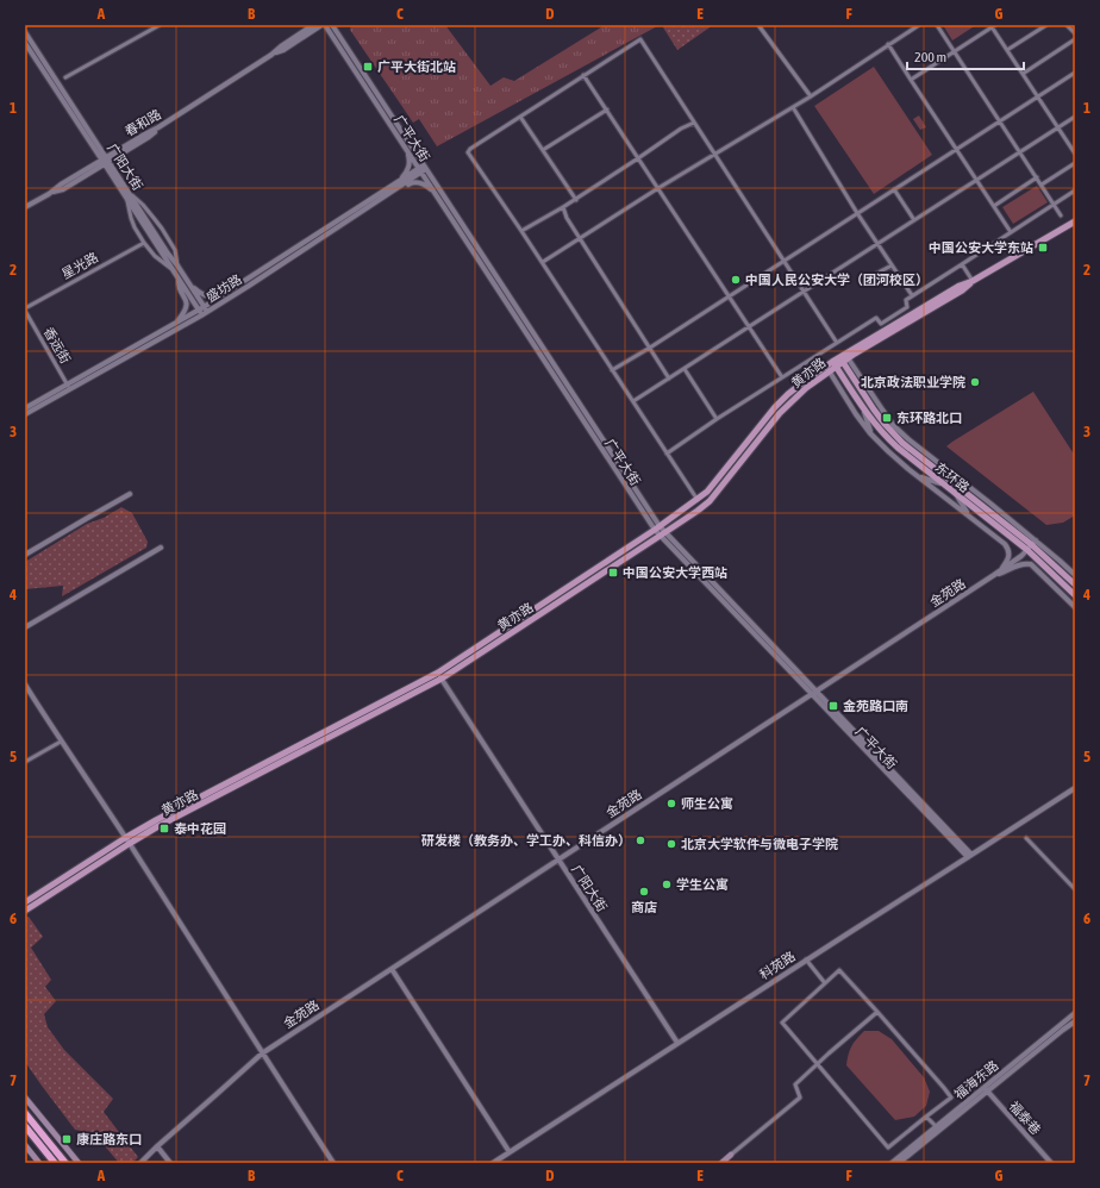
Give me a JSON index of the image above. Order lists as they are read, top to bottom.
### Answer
{
  "streets": {
    "main road": ["黄亦路", "东环路"],
    "street": [
      "春和路",
      "广平大街",
      "广阳大街",
      "星光路",
      "盛坊路",
      "香远街",
      "金苑路",
      "科苑路",
      "福海东路",
      "福泰巷"
    ]
  },
  "crossings": [
    ["春和路", "广阳大街"],
    ["广平大街", "盛坊路"],
    ["广平大街", "黄亦路"],
    ["广平大街", "金苑路"],
    ["广平大街", "科苑路"],
    ["广阳大街", "盛坊路"],
    ["广阳大街", "黄亦路"],
    ["广阳大街", "金苑路"],
    ["广阳大街", "科苑路"],
    ["星光路", "香远街"],
    ["盛坊路", "香远街"],
    ["黄亦路", "东环路"],
    ["东环路", "金苑路"],
    ["福海东路", "福泰巷"]
  ],
  "places": {
    "transit": [
      "广平大街北站",
      "中国公安大学东站",
      "东环路北口",
      "中国公安大学西站",
      "金苑路口南",
      "泰中花园",
      "康庄路东口"
    ],
    "other": [
      "中国人民公安大学（团河校区）",
      "北京政法职业学院",
      "师生公寓",
      "研发楼（教务办、学工办、科信办）",
      "北京大学软件与微电子学院",
      "学生公寓",
      "商店"
    ]
  },
  "scale_bar": "200 m",
  "grid": {
    "columns": [
      "A",
      "B",
      "C",
      "D",
      "E",
      "F",
      "G"
    ],
    "rows": [
      "1",
      "2",
      "3",
      "4",
      "5",
      "6",
      "7"
    ]
  }
}
